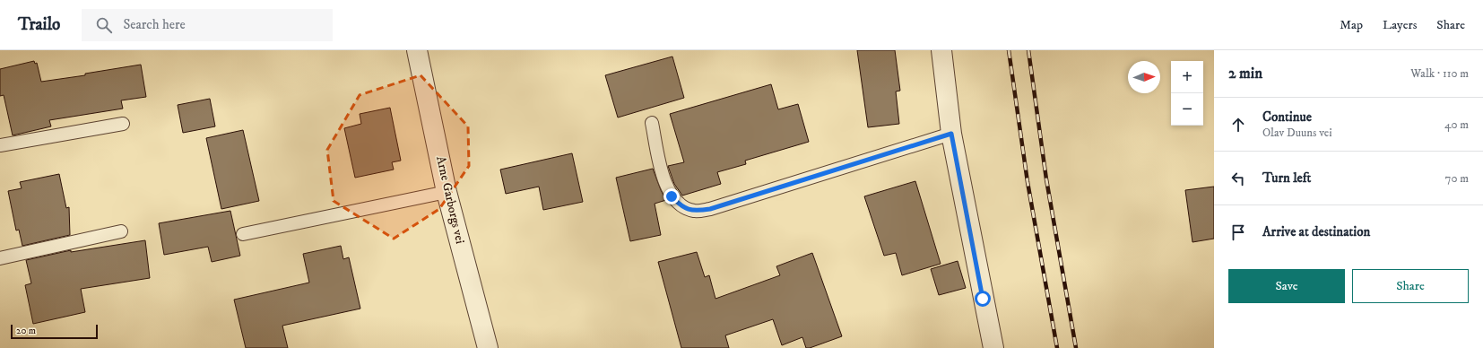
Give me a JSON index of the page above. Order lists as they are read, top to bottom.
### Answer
{
  "streets": {
    "street": ["Arne Garborgs vei"]
  },
  "scale_bar": "20 m",
  "north": "right",
  "page": {
    "header": "Trailo",
    "search": "Search here",
    "nav": ["Map", "Layers", "Share"],
    "heading": ["2 min", "Walk · 110 m"],
    "map_buttons": ["+", "−"],
    "list": [
      ["Continue", "Olav Duuns vei", "40 m"],
      ["Turn left", "70 m"],
      "Arrive at destination"
    ],
    "buttons": ["Save", "Share"],
    "scale": "20 m"
  }
}
